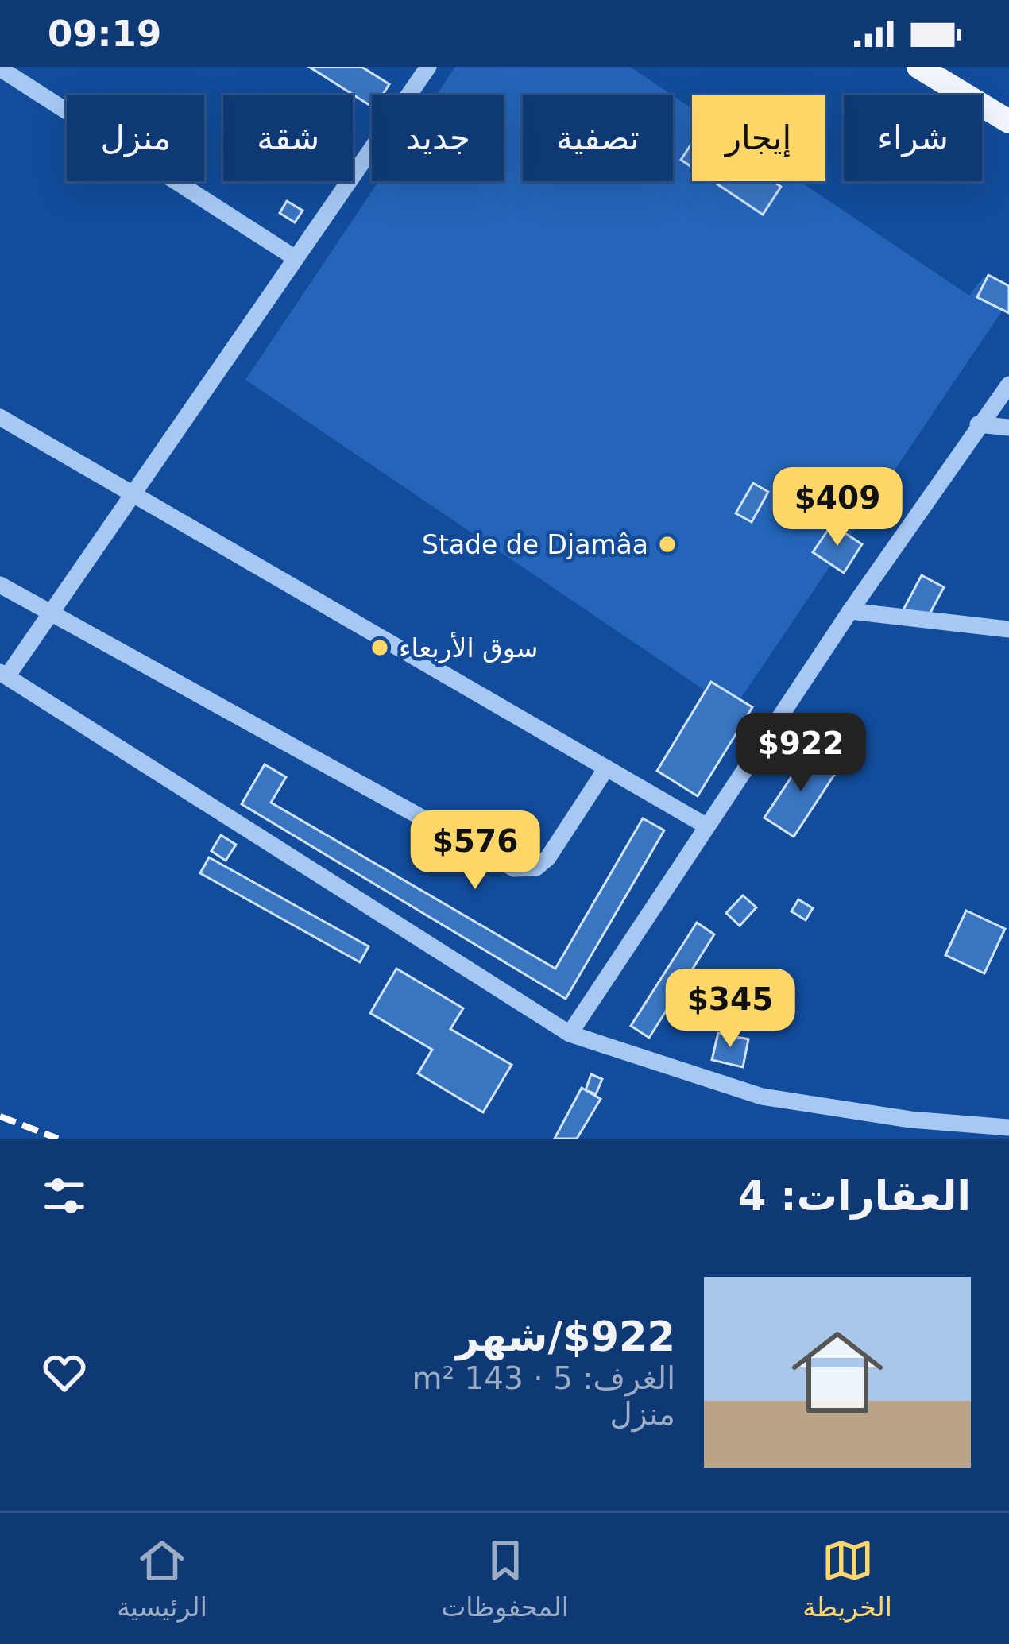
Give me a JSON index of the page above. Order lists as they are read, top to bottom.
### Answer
{
  "places": ["Stade de Djamâa", "سوق الأربعاء"],
  "page": {
    "status": "09:19",
    "chip": [
      "شراء",
      "إيجار",
      "تصفية",
      "جديد",
      "شقة",
      "منزل"
    ],
    "price": [
      "$409",
      "$922",
      "$576",
      "$345"
    ],
    "heading": "العقارات: 4",
    "list": [
      {
        "name": "$922/شهر",
        "note": "الغرف: 5 · 143 m² · منزل"
      }
    ],
    "tabs": ["الخريطة", "المحفوظات", "الرئيسية"]
  }
}
